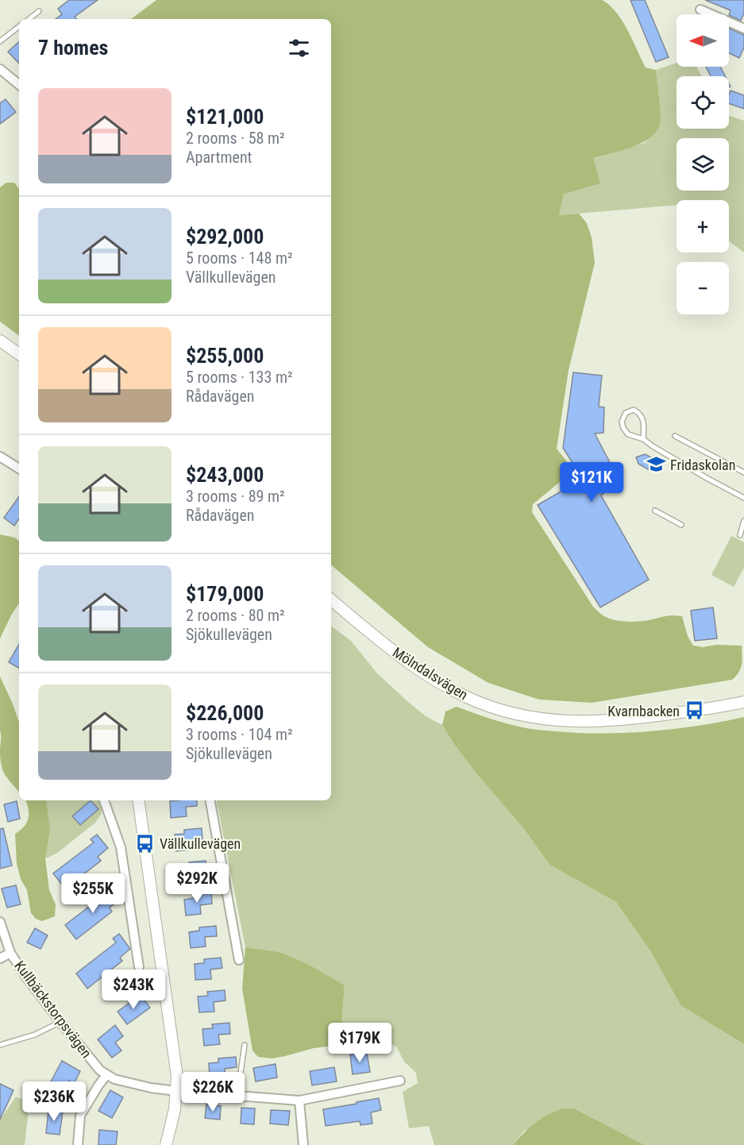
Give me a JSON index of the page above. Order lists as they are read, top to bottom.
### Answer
{
  "streets": {
    "street": ["Mölndalsvägen", "Kullbäckstorpsvägen"]
  },
  "places": {
    "school or university": ["Fridaskolan"],
    "bus stop": ["Kvarnbacken", "Vällkullevägen"]
  },
  "north": "left",
  "page": {
    "map_buttons": ["+", "−"],
    "heading": "7 homes",
    "list": [
      {
        "name": "$121,000",
        "note": "2 rooms · 58 m² · Apartment"
      },
      {
        "name": "$292,000",
        "note": "5 rooms · 148 m² · Vällkullevägen"
      },
      {
        "name": "$255,000",
        "note": "5 rooms · 133 m² · Rådavägen"
      },
      {
        "name": "$243,000",
        "note": "3 rooms · 89 m² · Rådavägen"
      },
      {
        "name": "$179,000",
        "note": "2 rooms · 80 m² · Sjökullevägen"
      },
      {
        "name": "$226,000",
        "note": "3 rooms · 104 m² · Sjökullevägen"
      }
    ],
    "price": [
      "$121K",
      "$292K",
      "$255K",
      "$243K",
      "$179K",
      "$226K",
      "$236K"
    ]
  }
}
